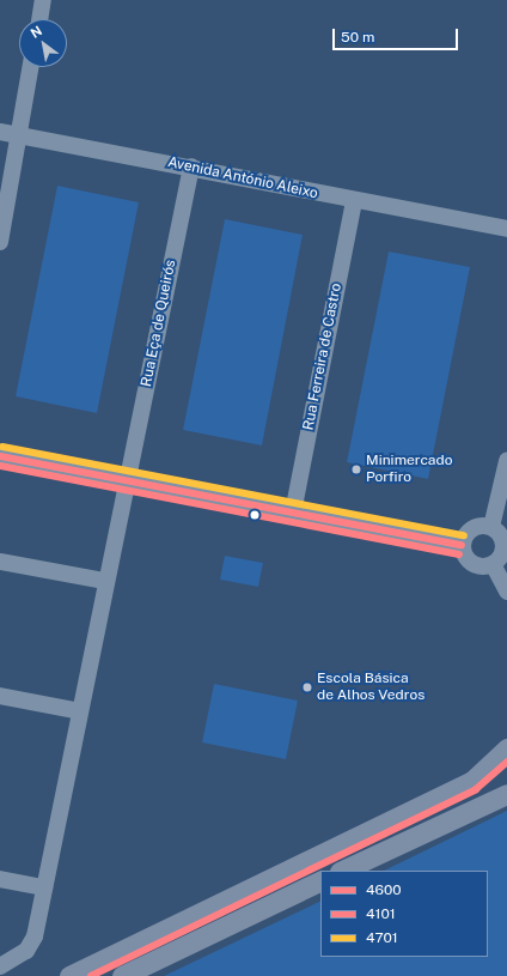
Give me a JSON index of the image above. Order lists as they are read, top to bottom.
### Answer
{
  "streets": {
    "street": ["Avenida António Aleixo", "Rua Eça de Queirós", "Rua Ferreira de Castro"]
  },
  "crossings": [
    ["Avenida António Aleixo", "Rua Eça de Queirós"],
    ["Avenida António Aleixo", "Rua Ferreira de Castro"]
  ],
  "places": ["Minimercado Porfiro", "Escola Básica de Alhos Vedros"],
  "lines": ["transit line 4701", "transit line 4600", "transit line 4101"],
  "legend": ["4600", "4101", "4701"],
  "scale_bar": "50 m",
  "north": "top left"
}
